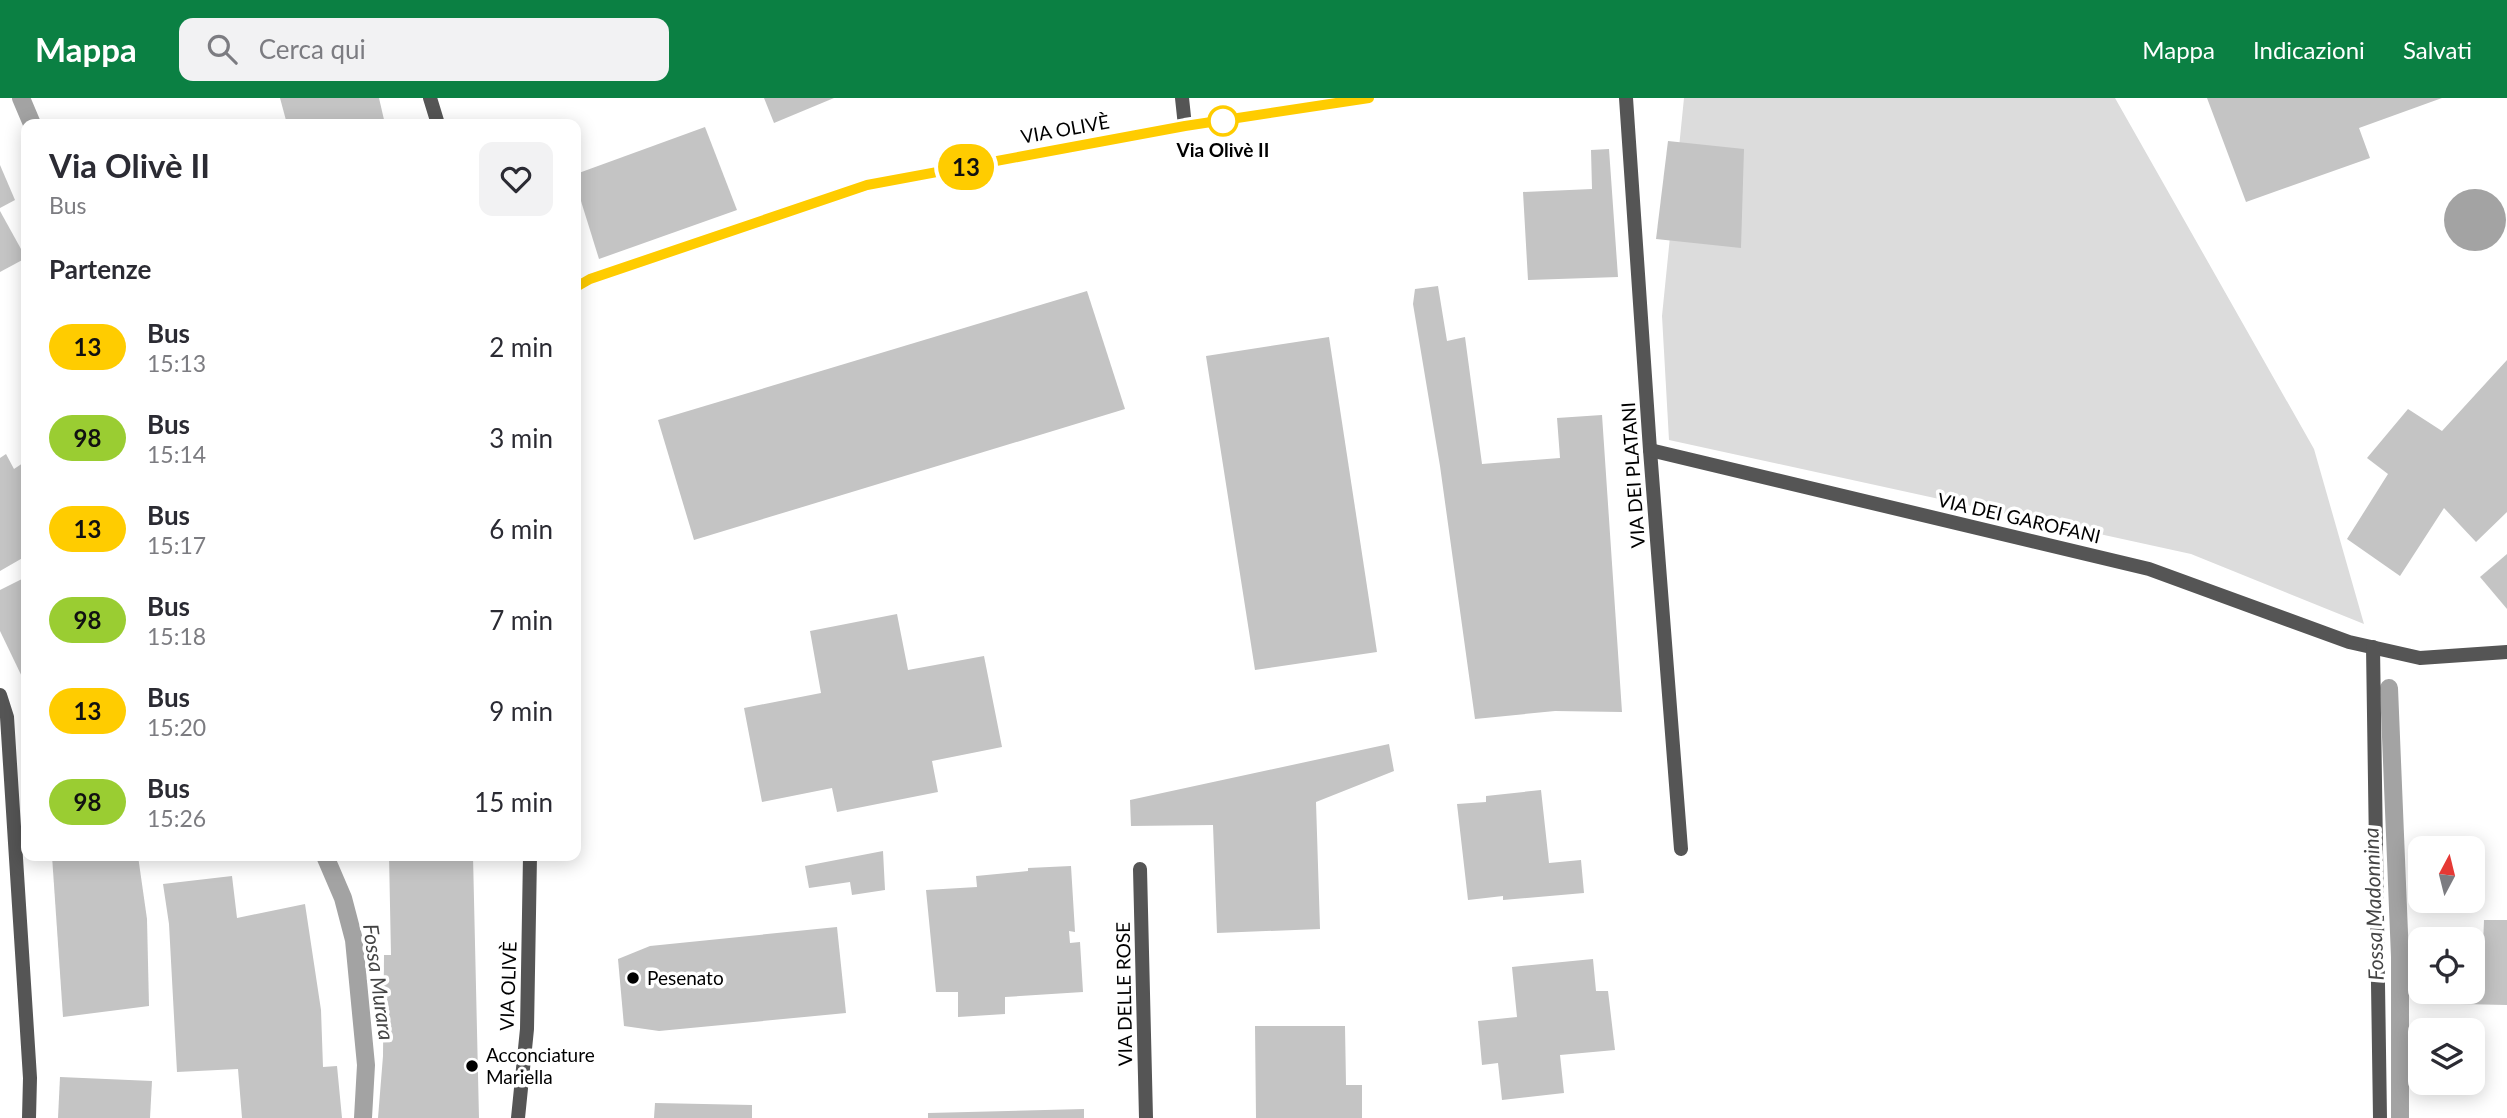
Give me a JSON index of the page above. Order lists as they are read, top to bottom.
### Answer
{
  "streets": {
    "street": [
      "VIA OLIVÈ",
      "VIA DEI PLATANI",
      "VIA DEI GAROFANI",
      "VIA DELLE ROSE"
    ]
  },
  "crossings": [
    ["VIA DEI PLATANI", "VIA DEI GAROFANI"]
  ],
  "water": ["Fossa Madonnina", "Fossa Murara"],
  "places": ["Via Olivè II", "Pesenato", "Acconciature Mariella"],
  "lines": ["bus line 13"],
  "north": "top",
  "page": {
    "header": "Mappa",
    "search": "Cerca qui",
    "nav": ["Mappa", "Indicazioni", "Salvati"],
    "on_map": "13",
    "heading": [
      ["Via Olivè II", "Bus"],
      "Partenze"
    ],
    "list": [
      {
        "mark": "13",
        "name": "Bus",
        "note": "15:13",
        "value": "2 min"
      },
      {
        "mark": "98",
        "name": "Bus",
        "note": "15:14",
        "value": "3 min"
      },
      {
        "mark": "13",
        "name": "Bus",
        "note": "15:17",
        "value": "6 min"
      },
      {
        "mark": "98",
        "name": "Bus",
        "note": "15:18",
        "value": "7 min"
      },
      {
        "mark": "13",
        "name": "Bus",
        "note": "15:20",
        "value": "9 min"
      },
      {
        "mark": "98",
        "name": "Bus",
        "note": "15:26",
        "value": "15 min"
      }
    ]
  }
}
